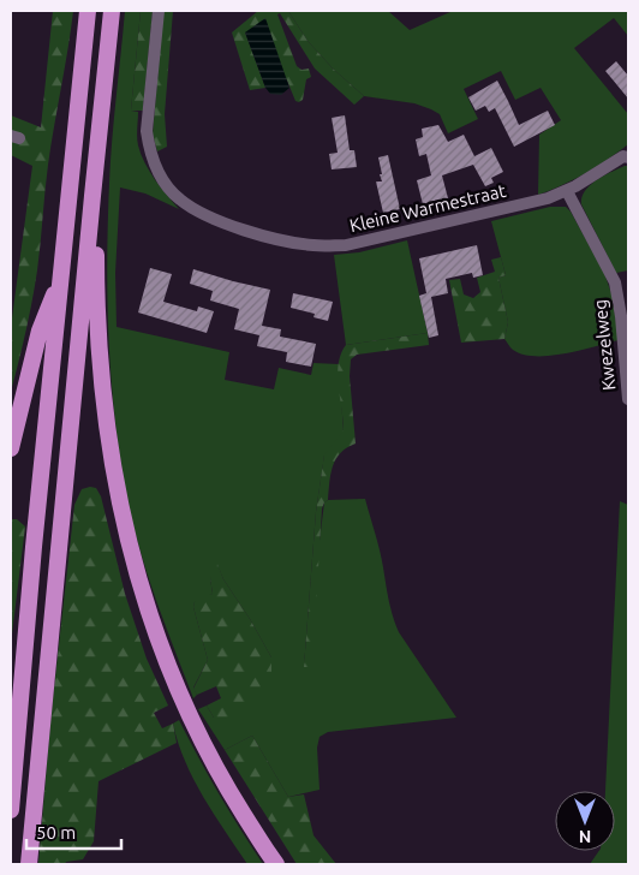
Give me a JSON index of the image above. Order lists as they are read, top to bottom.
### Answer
{
  "streets": {
    "street": ["Kleine Warmestraat", "Kwezelweg"]
  },
  "crossings": [
    ["Kleine Warmestraat", "Kwezelweg"]
  ],
  "scale_bar": "50 m",
  "north": "bottom"
}
